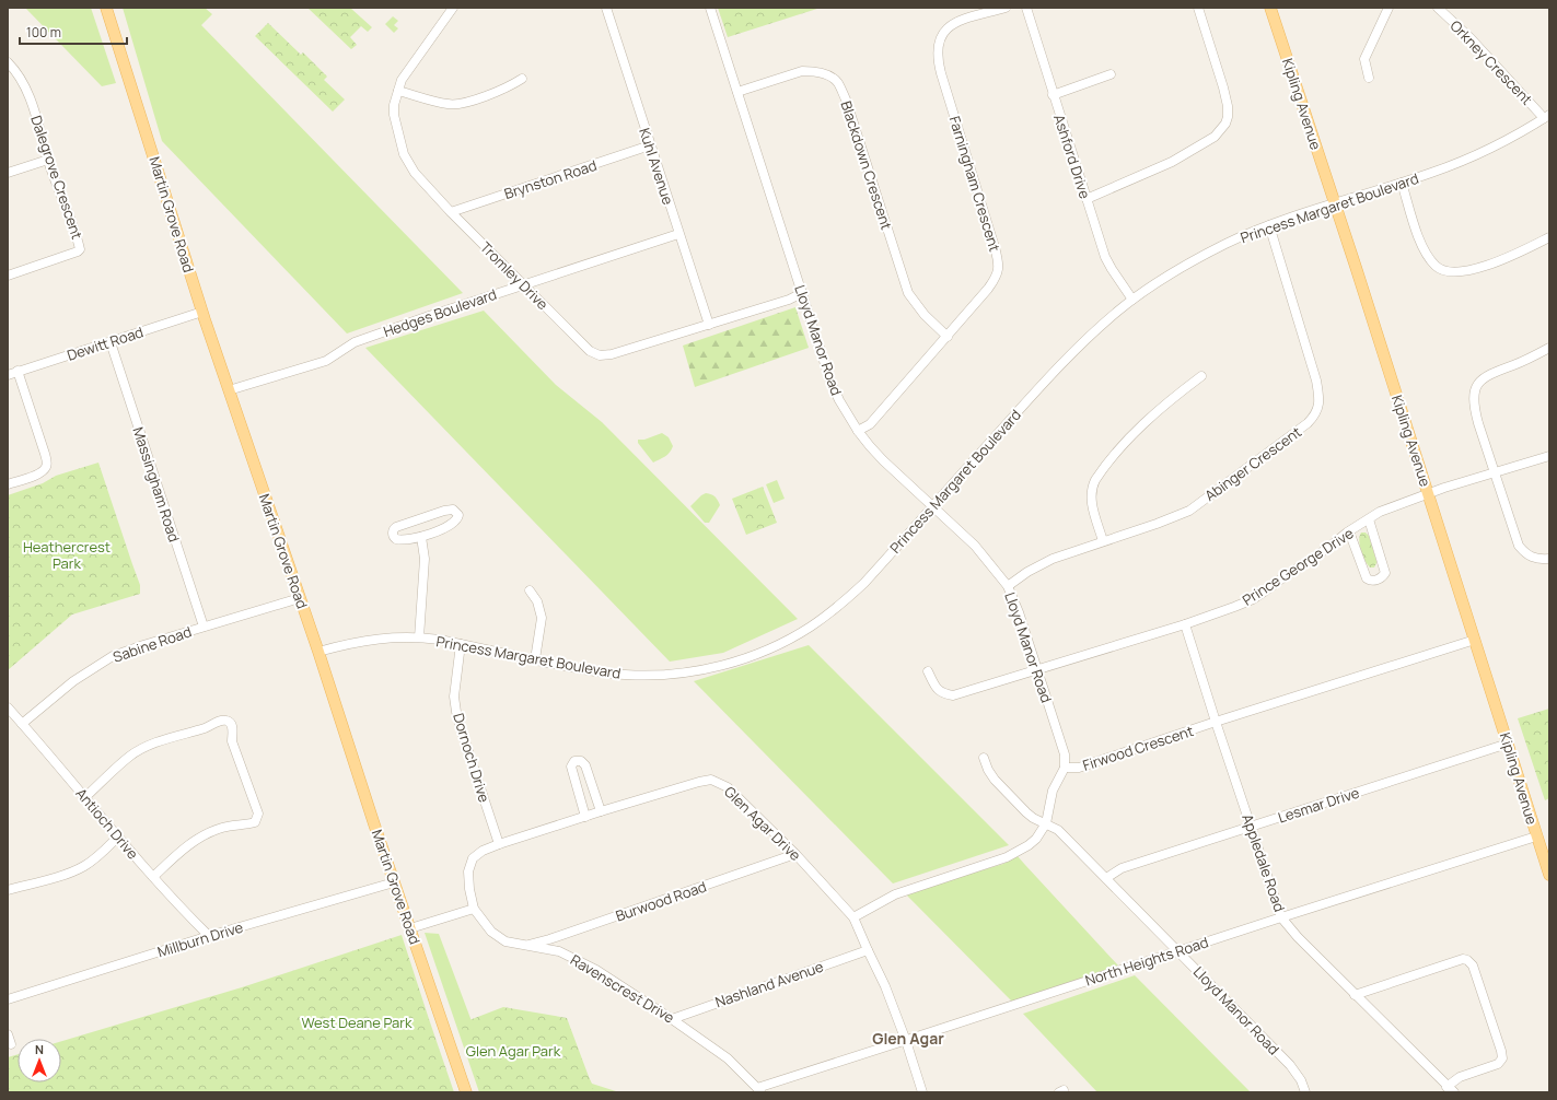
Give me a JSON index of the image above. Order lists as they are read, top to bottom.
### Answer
{
  "streets": {
    "main road": ["Kipling Avenue", "Martin Grove Road"],
    "street": [
      "Orkney Crescent",
      "Ashford Drive",
      "Blackdown Crescent",
      "Kuhl Avenue",
      "Dalegrove Crescent",
      "Brynston Road",
      "Farningham Crescent",
      "Princess Margaret Boulevard",
      "Tromley Drive",
      "Hedges Boulevard",
      "Lloyd Manor Road",
      "Dewitt Road",
      "Abinger Crescent",
      "Massingham Road",
      "Prince George Drive",
      "Sabine Road",
      "Firwood Crescent",
      "Dornoch Drive",
      "Lesmar Drive",
      "Antioch Drive",
      "Glen Agar Drive",
      "Appledale Road",
      "Burwood Road",
      "Millburn Drive",
      "North Heights Road",
      "Nashland Avenue",
      "Ravenscrest Drive"
    ]
  },
  "crossings": [
    ["Orkney Crescent", "Princess Margaret Boulevard"],
    ["Kipling Avenue", "Princess Margaret Boulevard"],
    ["Kipling Avenue", "Prince George Drive"],
    ["Kipling Avenue", "Firwood Crescent"],
    ["Kipling Avenue", "Lesmar Drive"],
    ["Kipling Avenue", "North Heights Road"],
    ["Ashford Drive", "Princess Margaret Boulevard"],
    ["Blackdown Crescent", "Farningham Crescent"],
    ["Blackdown Crescent", "Lloyd Manor Road"],
    ["Kuhl Avenue", "Brynston Road"],
    ["Kuhl Avenue", "Tromley Drive"],
    ["Kuhl Avenue", "Hedges Boulevard"],
    ["Brynston Road", "Tromley Drive"],
    ["Farningham Crescent", "Lloyd Manor Road"],
    ["Princess Margaret Boulevard", "Martin Grove Road"],
    ["Princess Margaret Boulevard", "Lloyd Manor Road"],
    ["Princess Margaret Boulevard", "Abinger Crescent"],
    ["Princess Margaret Boulevard", "Dornoch Drive"],
    ["Martin Grove Road", "Hedges Boulevard"],
    ["Martin Grove Road", "Dewitt Road"],
    ["Martin Grove Road", "Sabine Road"],
    ["Martin Grove Road", "Millburn Drive"],
    ["Tromley Drive", "Hedges Boulevard"],
    ["Tromley Drive", "Lloyd Manor Road"],
    ["Lloyd Manor Road", "Abinger Crescent"],
    ["Lloyd Manor Road", "Prince George Drive"],
    ["Lloyd Manor Road", "Firwood Crescent"],
    ["Lloyd Manor Road", "Lesmar Drive"],
    ["Lloyd Manor Road", "North Heights Road"],
    ["Dewitt Road", "Massingham Road"],
    ["Massingham Road", "Sabine Road"],
    ["Prince George Drive", "Appledale Road"],
    ["Sabine Road", "Antioch Drive"],
    ["Firwood Crescent", "Glen Agar Drive"],
    ["Firwood Crescent", "Appledale Road"],
    ["Dornoch Drive", "Glen Agar Drive"],
    ["Lesmar Drive", "Appledale Road"],
    ["Antioch Drive", "Millburn Drive"],
    ["Glen Agar Drive", "Burwood Road"],
    ["Glen Agar Drive", "North Heights Road"],
    ["Glen Agar Drive", "Nashland Avenue"],
    ["Glen Agar Drive", "Ravenscrest Drive"],
    ["Appledale Road", "North Heights Road"],
    ["Burwood Road", "Ravenscrest Drive"],
    ["North Heights Road", "Ravenscrest Drive"],
    ["Nashland Avenue", "Ravenscrest Drive"]
  ],
  "districts": ["Glen Agar"],
  "parks": ["Heathercrest Park", "West Deane Park", "Glen Agar Park"],
  "scale_bar": "100 m",
  "north": "top"
}
